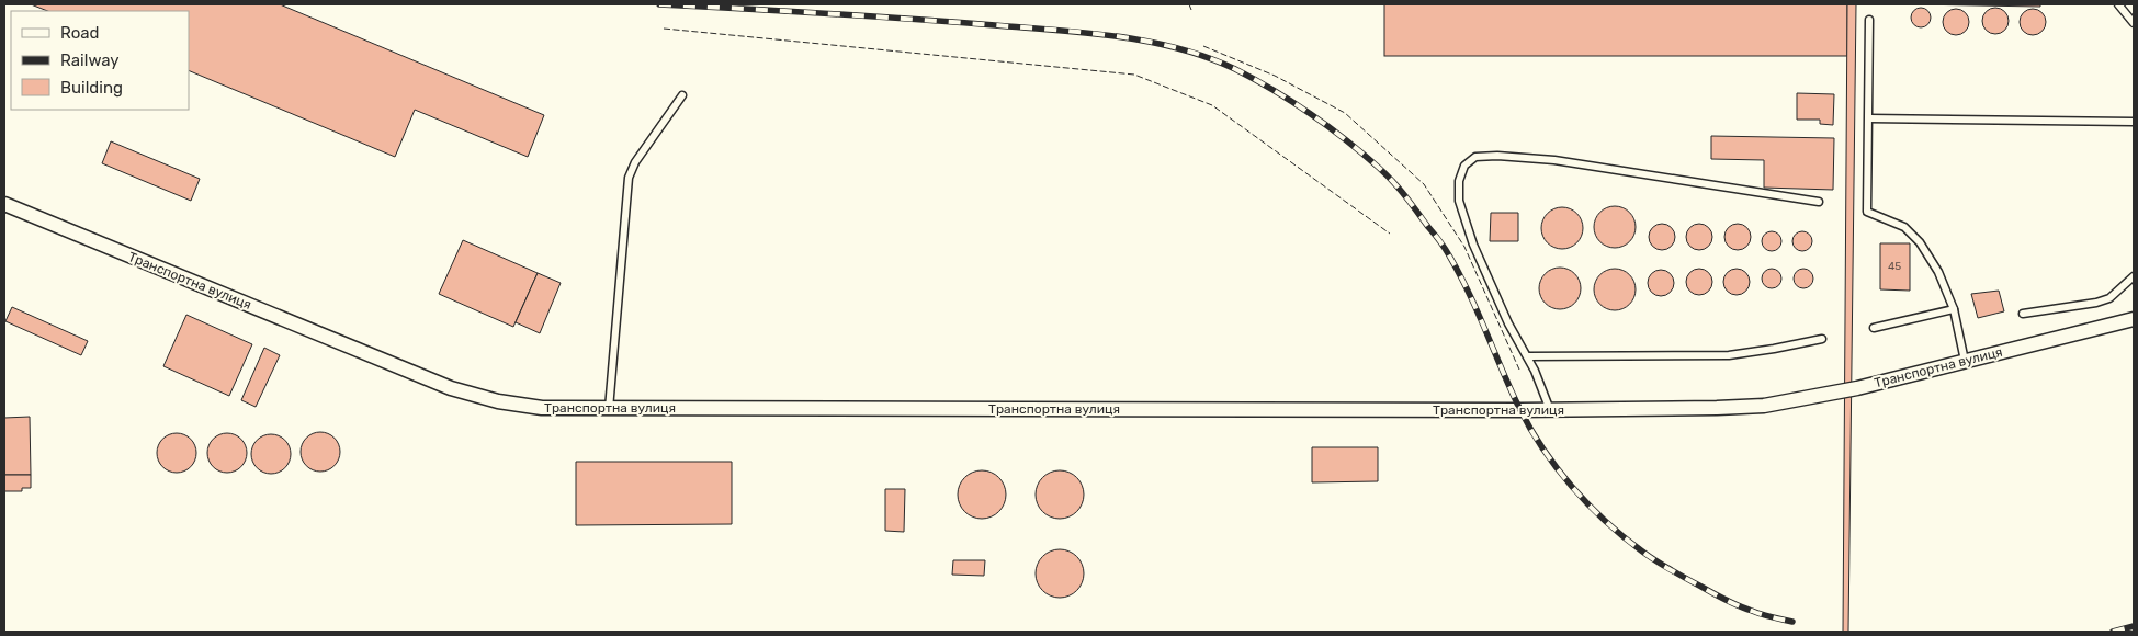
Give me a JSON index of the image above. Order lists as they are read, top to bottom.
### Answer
{
  "streets": {
    "street": ["Транспортна вулиця"]
  },
  "house_numbers": ["45"],
  "legend": ["Road", "Railway", "Building"]
}
